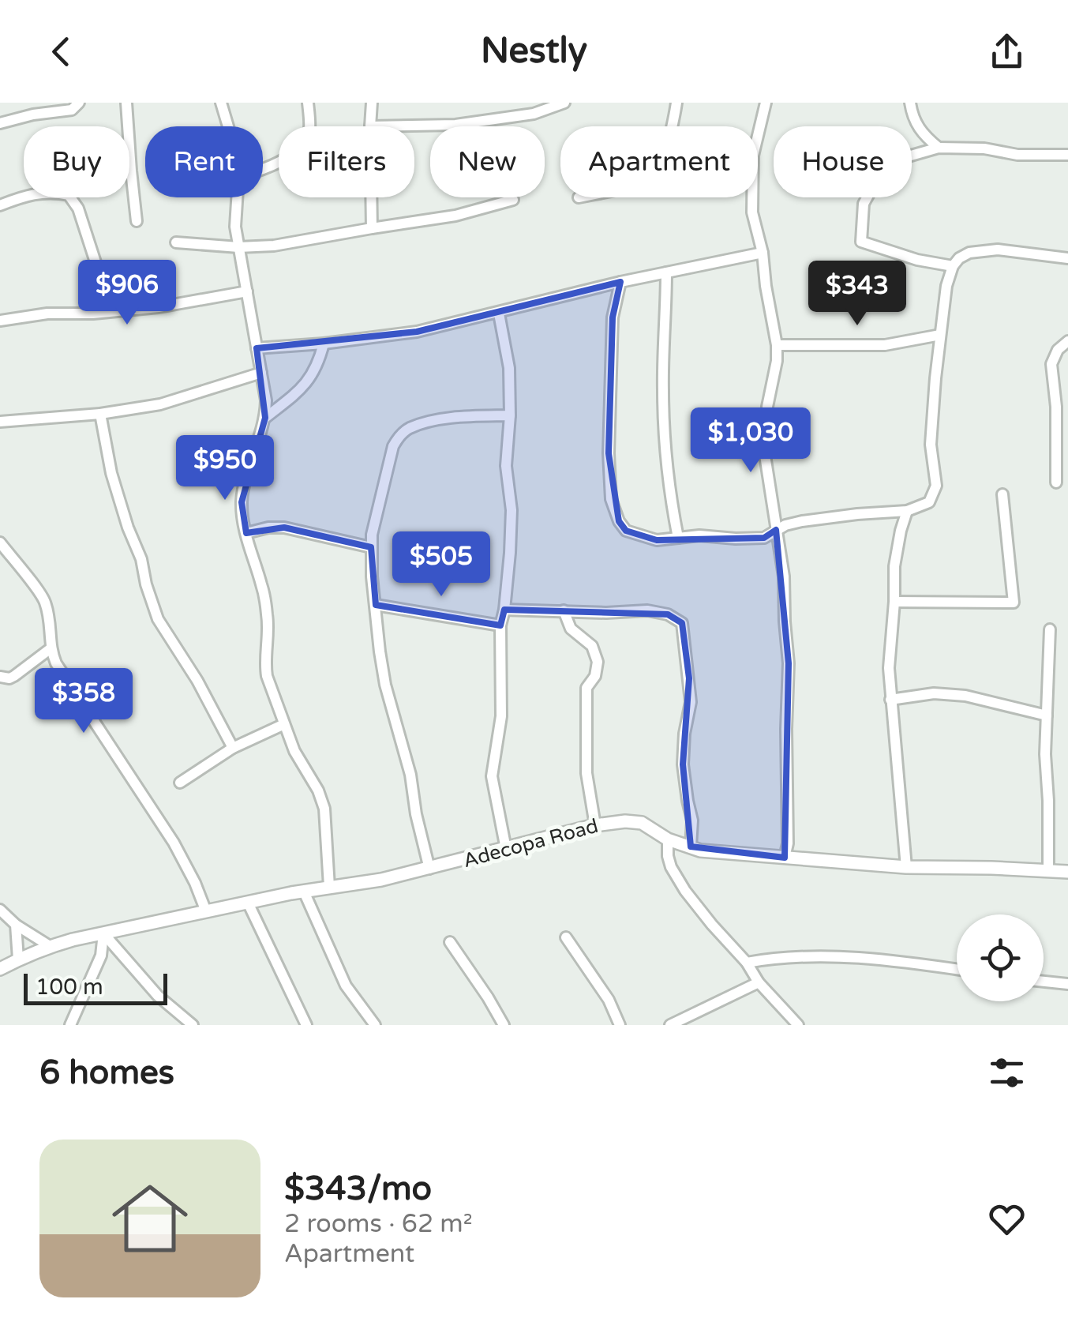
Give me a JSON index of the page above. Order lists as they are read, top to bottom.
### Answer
{
  "streets": {
    "street": ["Adecopa Road"]
  },
  "scale_bar": "100 m",
  "page": {
    "header": "Nestly",
    "chip": [
      "Buy",
      "Rent",
      "Filters",
      "New",
      "Apartment",
      "House"
    ],
    "price": [
      "$906",
      "$343",
      "$1,030",
      "$950",
      "$505",
      "$358"
    ],
    "scale": "100 m",
    "heading": "6 homes",
    "list": [
      {
        "name": "$343/mo",
        "note": "2 rooms · 62 m² · Apartment"
      }
    ]
  }
}
